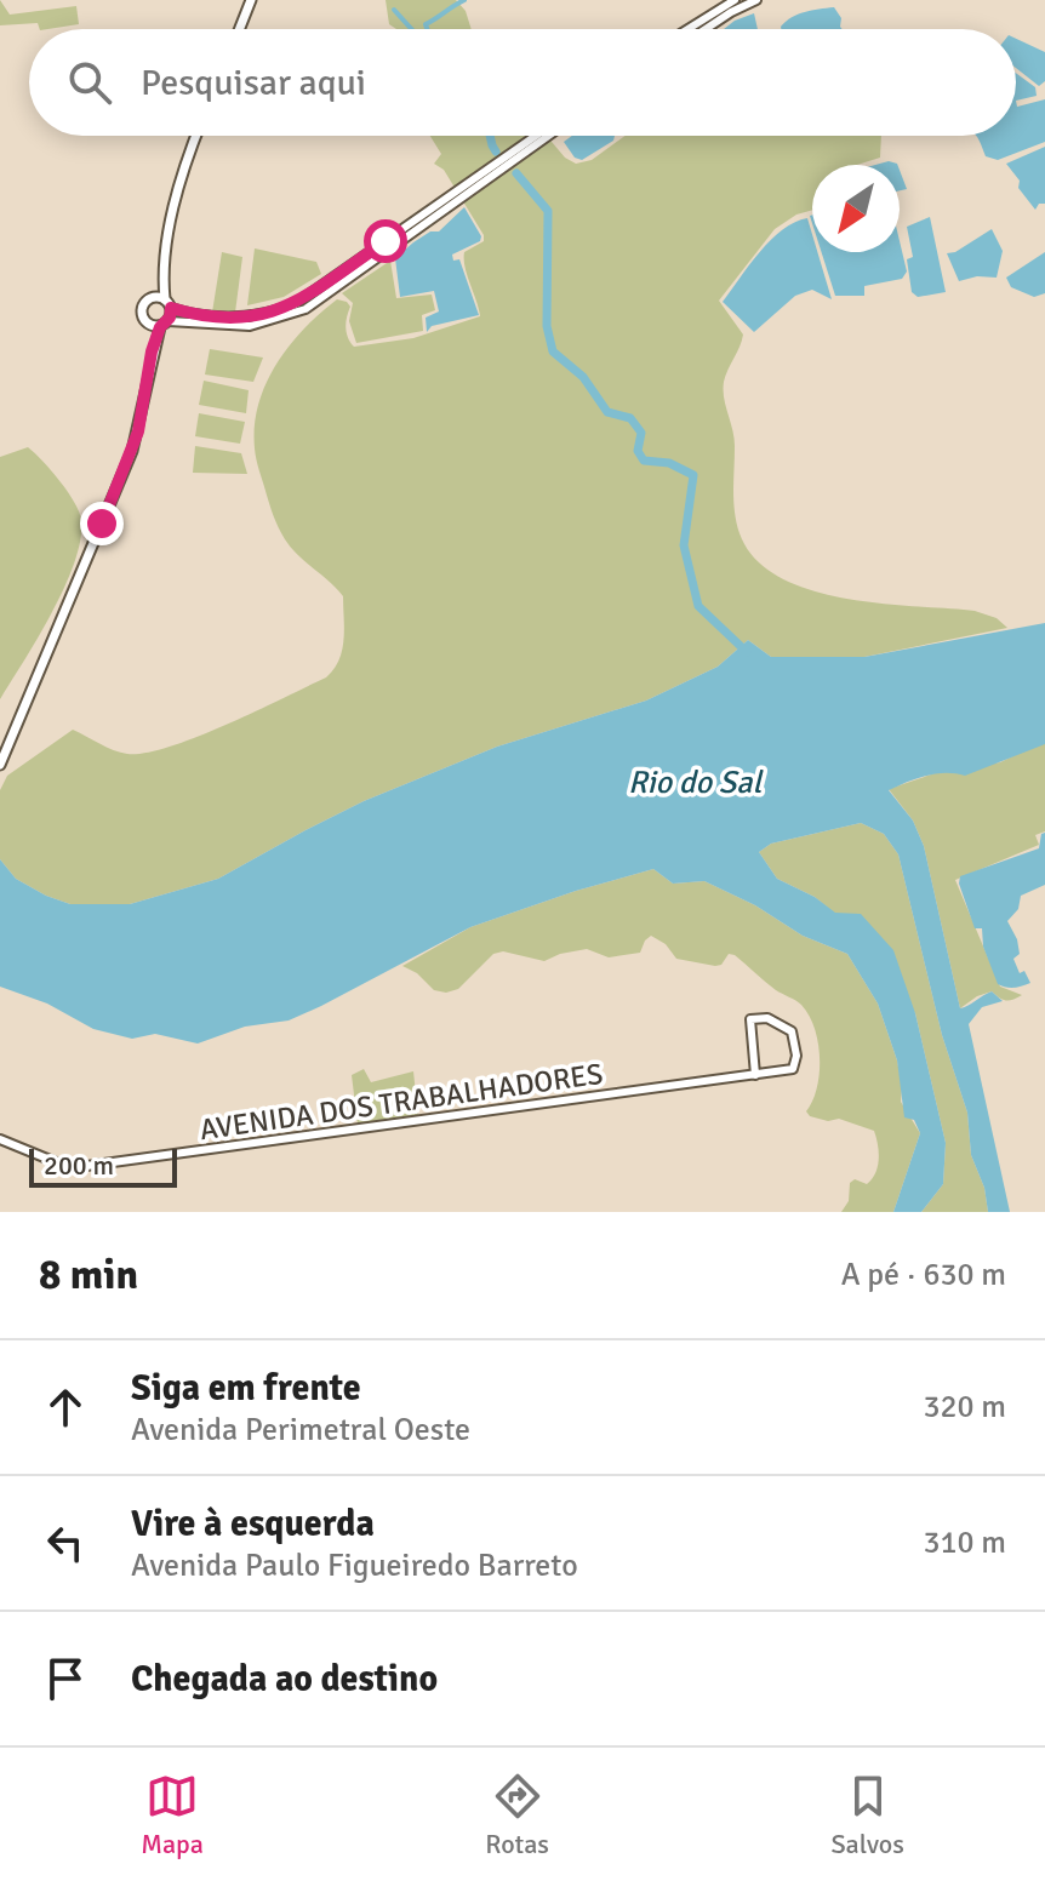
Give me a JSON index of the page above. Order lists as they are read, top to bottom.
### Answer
{
  "streets": {
    "main road": ["AVENIDA DOS TRABALHADORES"]
  },
  "water": ["Rio do Sal"],
  "scale_bar": "200 m",
  "north": "bottom left",
  "page": {
    "search": "Pesquisar aqui",
    "scale": "200 m",
    "heading": ["8 min", "A pé · 630 m"],
    "list": [
      ["Siga em frente", "Avenida Perimetral Oeste", "320 m"],
      ["Vire à esquerda", "Avenida Paulo Figueiredo Barreto", "310 m"],
      "Chegada ao destino"
    ],
    "nav": ["Mapa", "Rotas", "Salvos"]
  }
}
